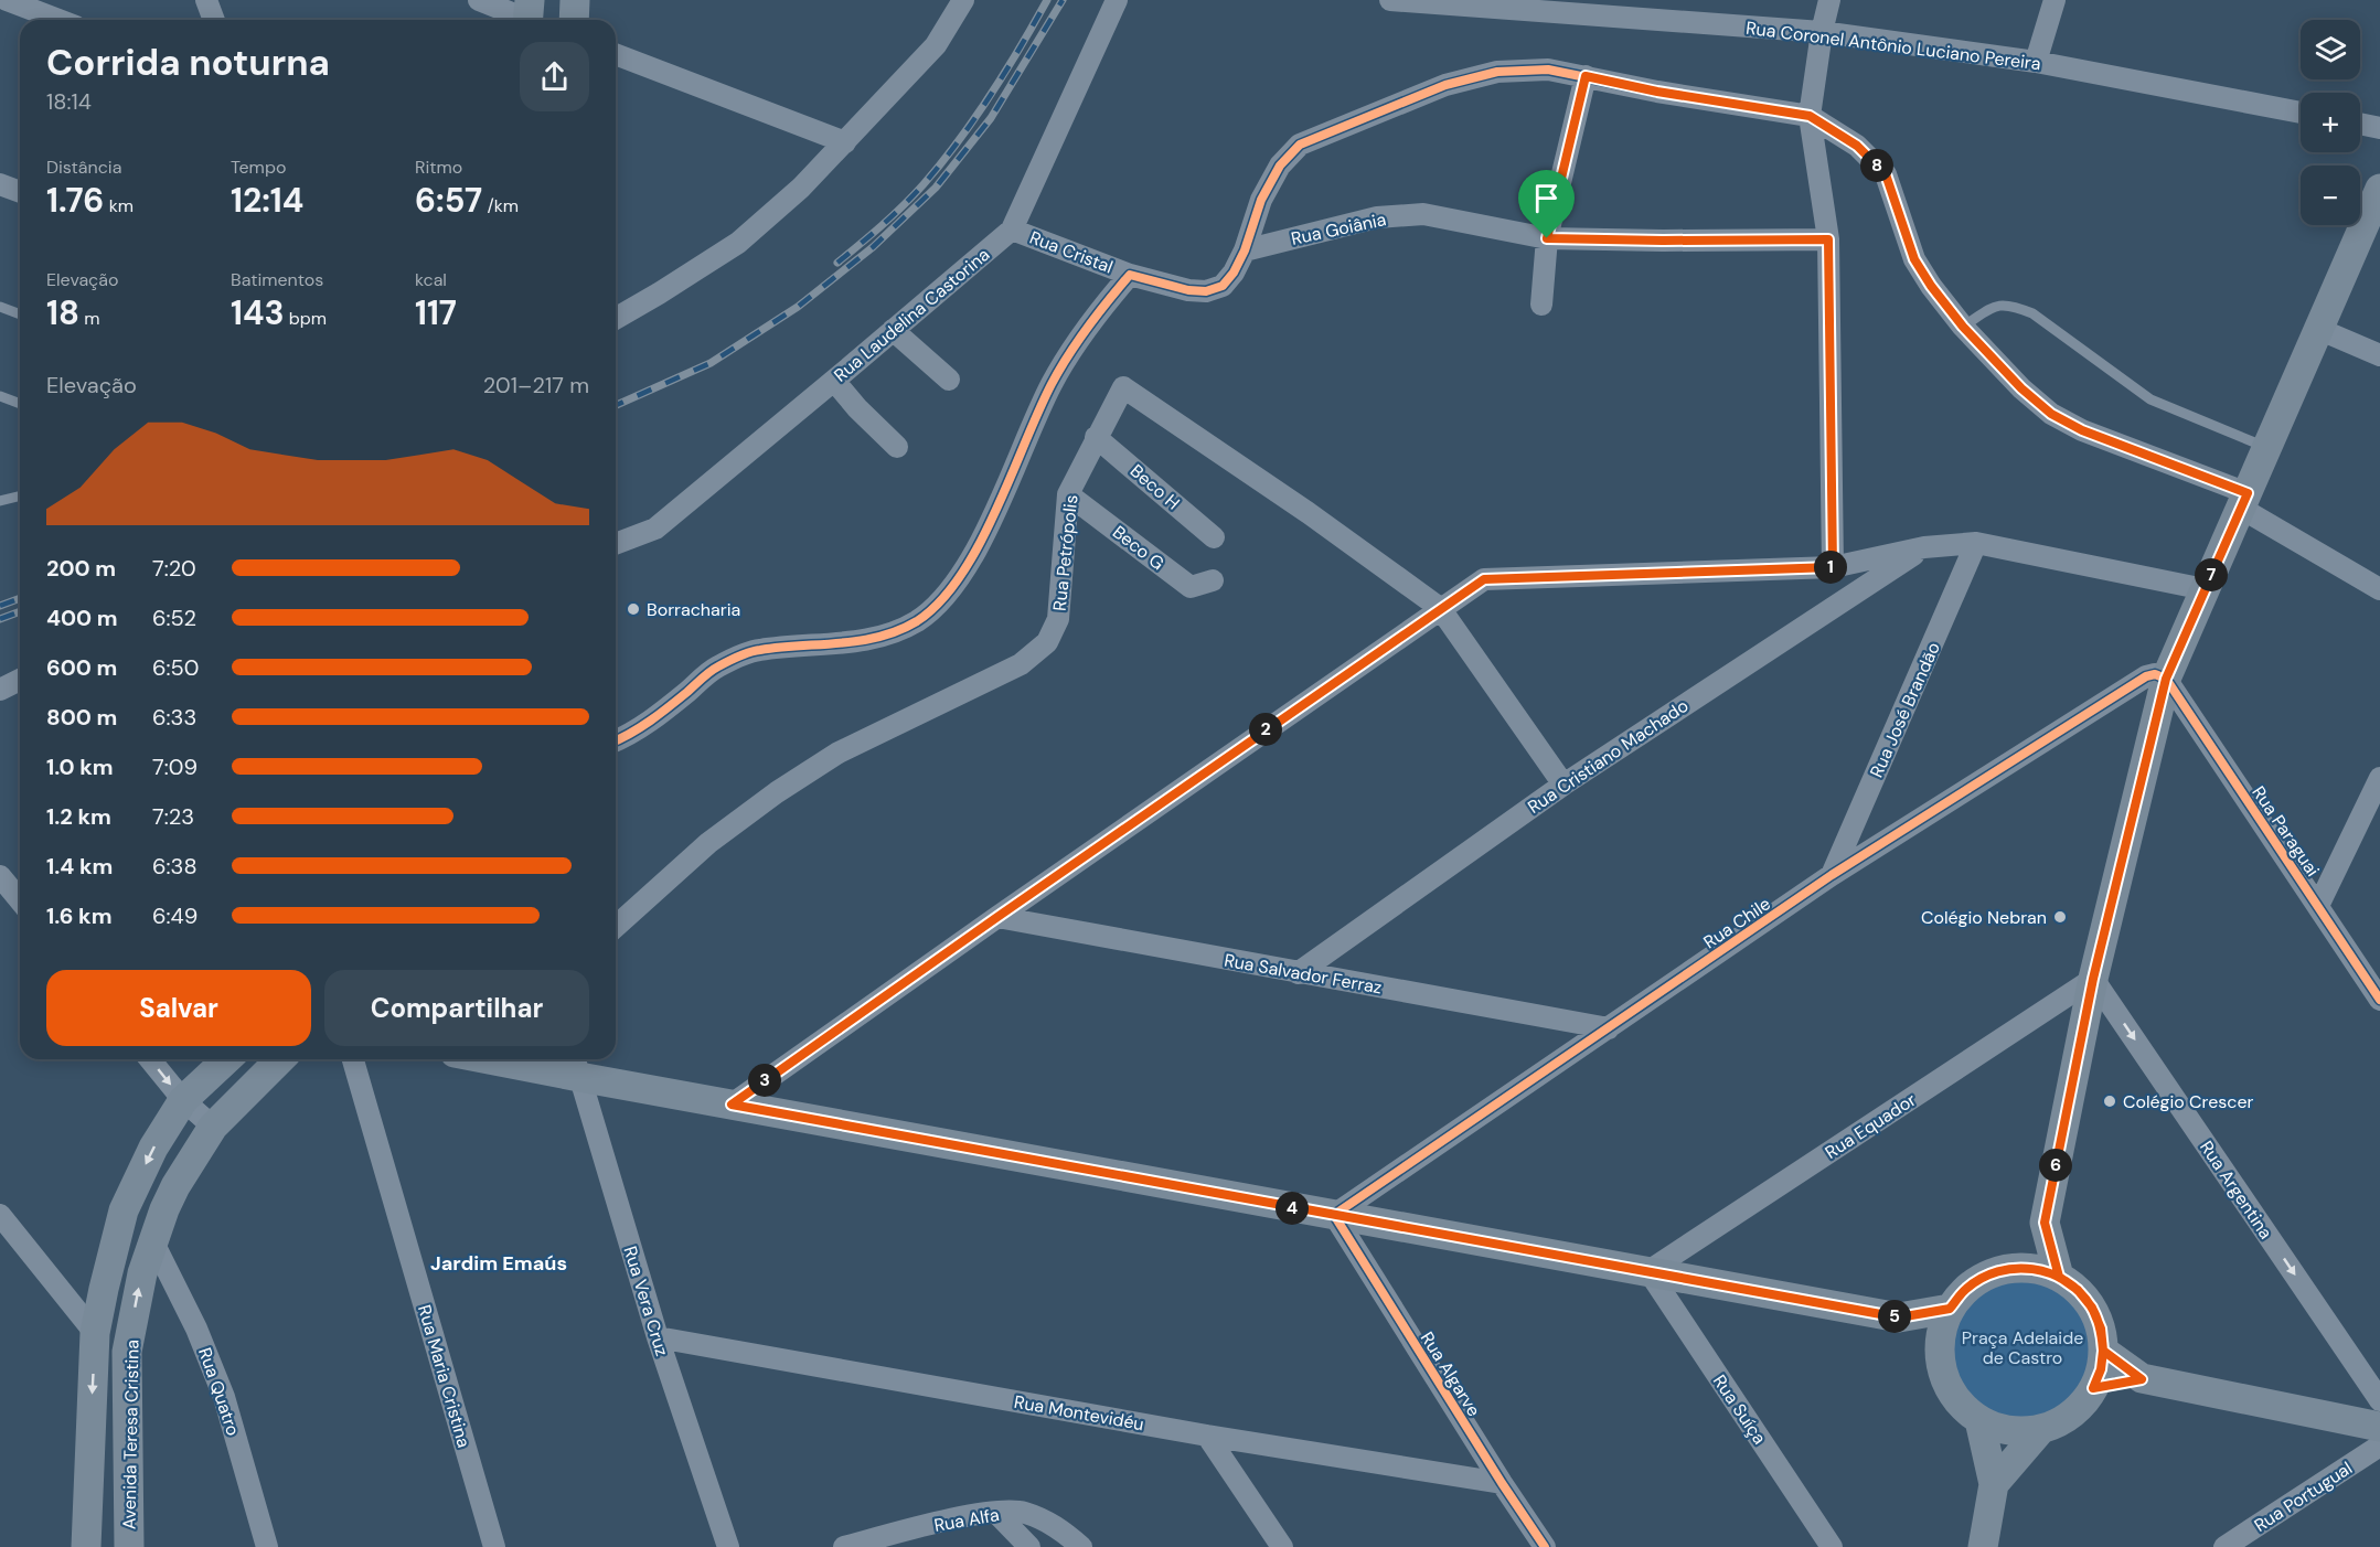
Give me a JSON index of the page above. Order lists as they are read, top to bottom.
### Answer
{
  "streets": {
    "street": [
      "Rua Coronel Antônio Luciano Pereira",
      "Rua Goiânia",
      "Rua Cristal",
      "Rua Laudelina Castorina",
      "Beco H",
      "Beco G",
      "Rua Petrópolis",
      "Rua José Brandão",
      "Rua Cristiano Machado",
      "Rua Paraguai",
      "Rua Chile",
      "Rua Salvador Ferraz",
      "Rua Equador",
      "Rua Argentina",
      "Rua Vera Cruz",
      "Rua Algarve",
      "Rua Maria Cristina",
      "Rua Quatro",
      "Rua Suíça",
      "Rua Montevidéu",
      "Avenida Teresa Cristina",
      "Rua Portugual",
      "Rua Alfa"
    ]
  },
  "crossings": [
    ["Rua Goiânia", "Rua Cristal"],
    ["Rua Cristal", "Rua Laudelina Castorina"],
    ["Beco H", "Rua Petrópolis"],
    ["Beco G", "Rua Petrópolis"],
    ["Rua Petrópolis", "Rua Cristiano Machado"],
    ["Rua José Brandão", "Rua Chile"],
    ["Rua Cristiano Machado", "Rua Salvador Ferraz"],
    ["Rua Paraguai", "Rua Chile"],
    ["Rua Chile", "Rua Salvador Ferraz"],
    ["Rua Chile", "Rua Algarve"],
    ["Rua Equador", "Rua Argentina"],
    ["Rua Equador", "Rua Suíça"],
    ["Rua Vera Cruz", "Rua Montevidéu"],
    ["Rua Algarve", "Rua Montevidéu"],
    ["Rua Quatro", "Avenida Teresa Cristina"]
  ],
  "one_way": ["Rua Argentina"],
  "districts": ["Jardim Emaús"],
  "parks": ["Praça Adelaide de Castro"],
  "places": ["Borracharia", "Colégio Nebran", "Colégio Crescer"],
  "page": {
    "map_buttons": ["+", "−"],
    "heading": ["Corrida noturna", "18:14"],
    "stats": [
      ["Distância", "1.76 km"],
      ["Tempo", "12:14"],
      ["Ritmo", "6:57 /km"],
      ["Elevação", "18 m"],
      ["Batimentos", "143 bpm"],
      ["kcal", "117"]
    ],
    "pins": [
      "8",
      "1",
      "7",
      "2",
      "3",
      "6",
      "4",
      "5"
    ],
    "chart": ["Elevação", "201–217 m"],
    "list": [
      {
        "name": "200 m",
        "note": "7:20"
      },
      {
        "name": "400 m",
        "note": "6:52"
      },
      {
        "name": "600 m",
        "note": "6:50"
      },
      {
        "name": "800 m",
        "note": "6:33"
      },
      {
        "name": "1.0 km",
        "note": "7:09"
      },
      {
        "name": "1.2 km",
        "note": "7:23"
      },
      {
        "name": "1.4 km",
        "note": "6:38"
      },
      {
        "name": "1.6 km",
        "note": "6:49"
      }
    ],
    "buttons": ["Salvar", "Compartilhar"]
  }
}
